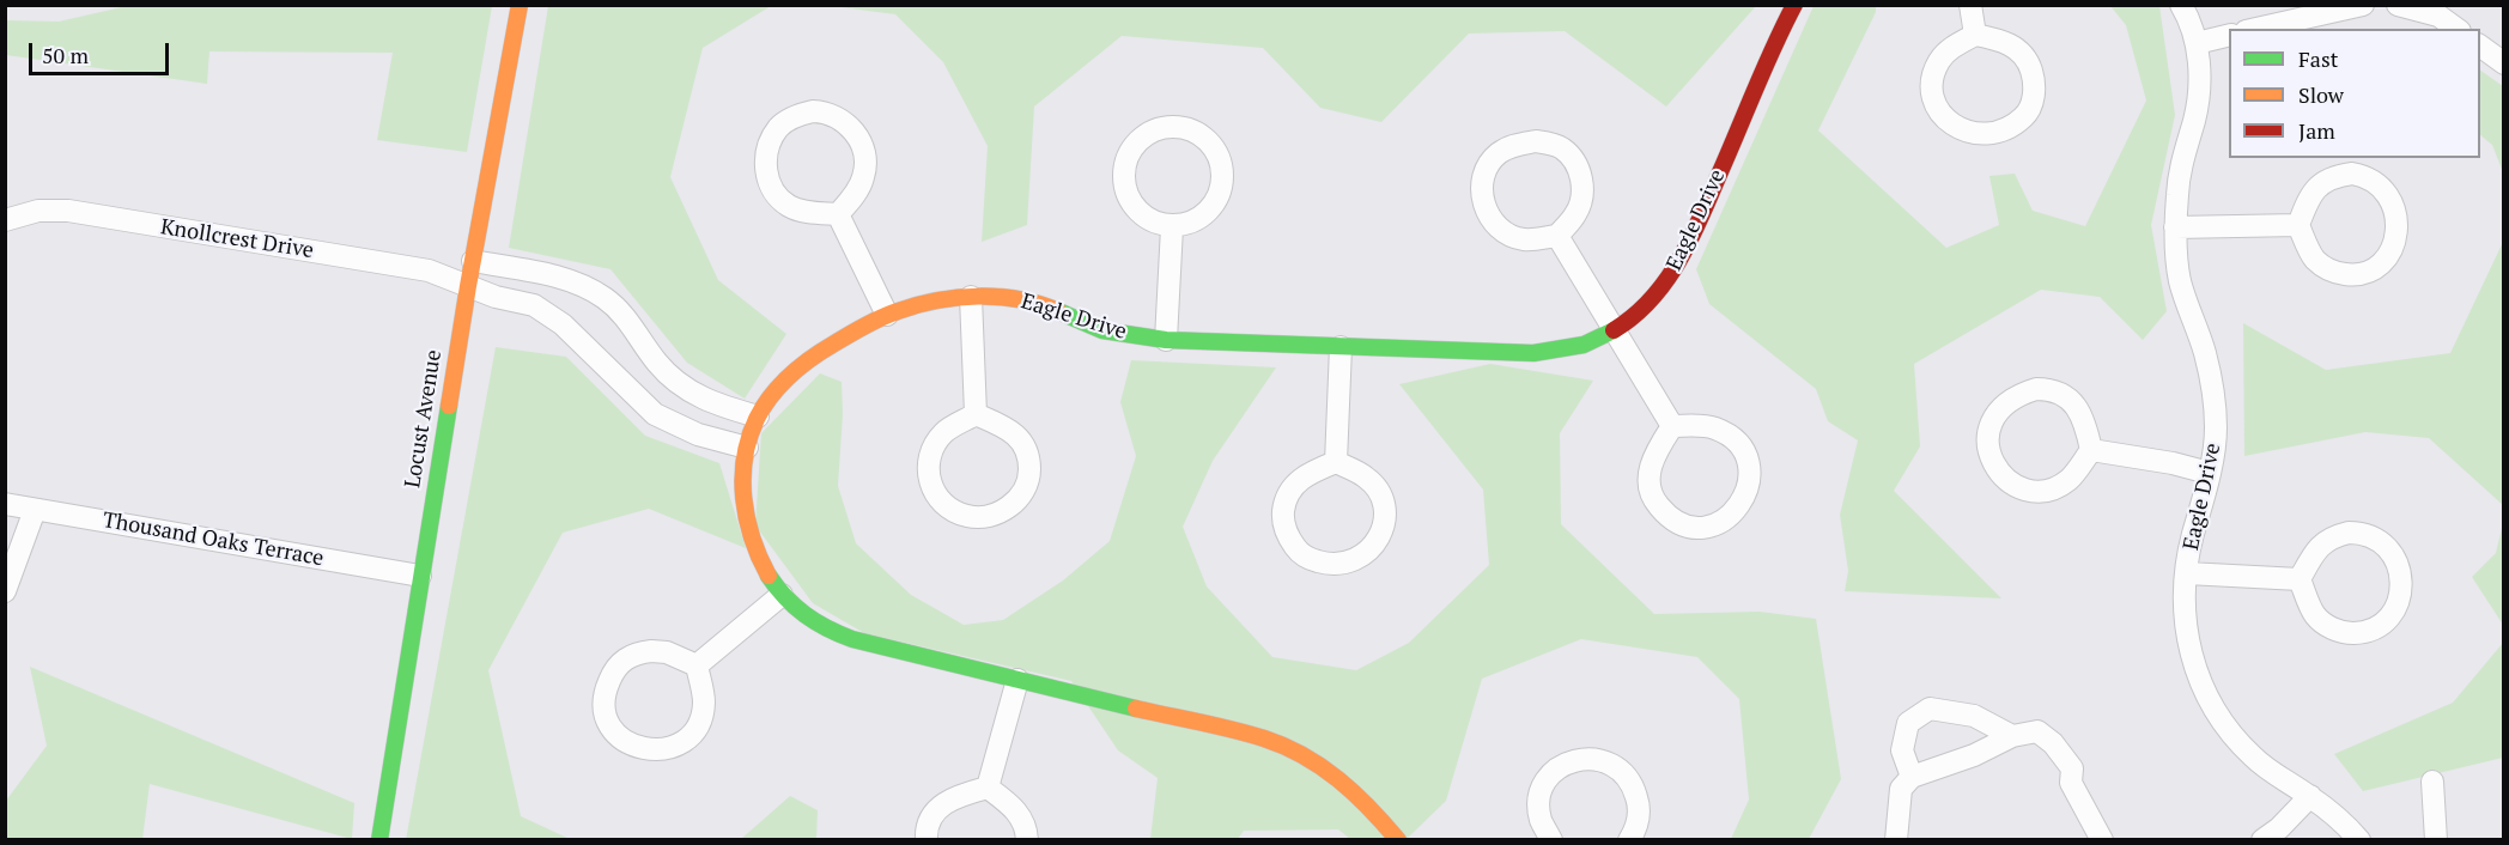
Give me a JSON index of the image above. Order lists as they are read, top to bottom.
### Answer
{
  "streets": {
    "street": [
      "Eagle Drive",
      "Knollcrest Drive",
      "Locust Avenue",
      "Thousand Oaks Terrace"
    ]
  },
  "crossings": [
    ["Eagle Drive", "Knollcrest Drive"],
    ["Knollcrest Drive", "Locust Avenue"],
    ["Locust Avenue", "Thousand Oaks Terrace"]
  ],
  "legend": ["Fast", "Slow", "Jam"],
  "scale_bar": "50 m"
}
